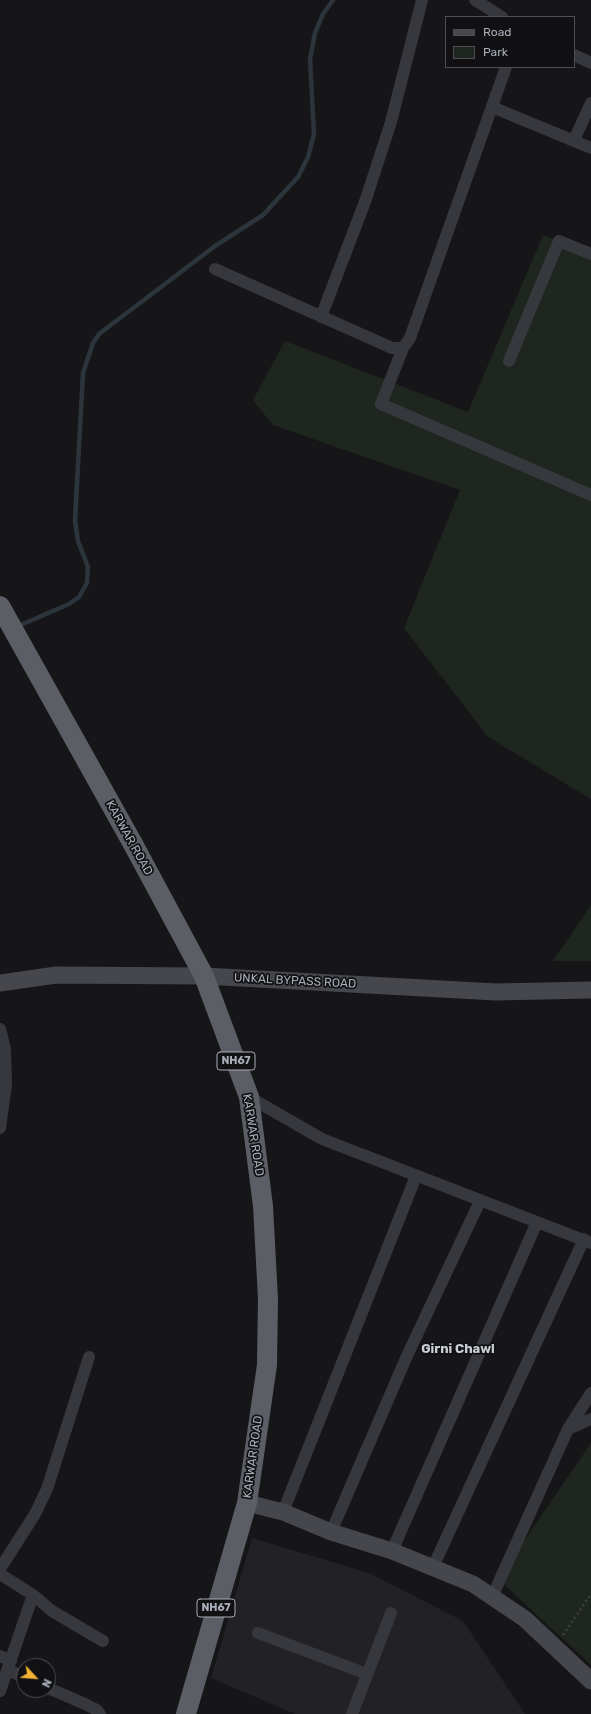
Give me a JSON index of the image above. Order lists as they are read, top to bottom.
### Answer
{
  "streets": {
    "highway": ["KARWAR ROAD", "NH67"],
    "main road": ["UNKAL BYPASS ROAD"]
  },
  "crossings": [
    ["KARWAR ROAD", "UNKAL BYPASS ROAD"]
  ],
  "districts": ["Girni Chawl"],
  "legend": ["Road", "Park"],
  "north": "bottom right"
}
